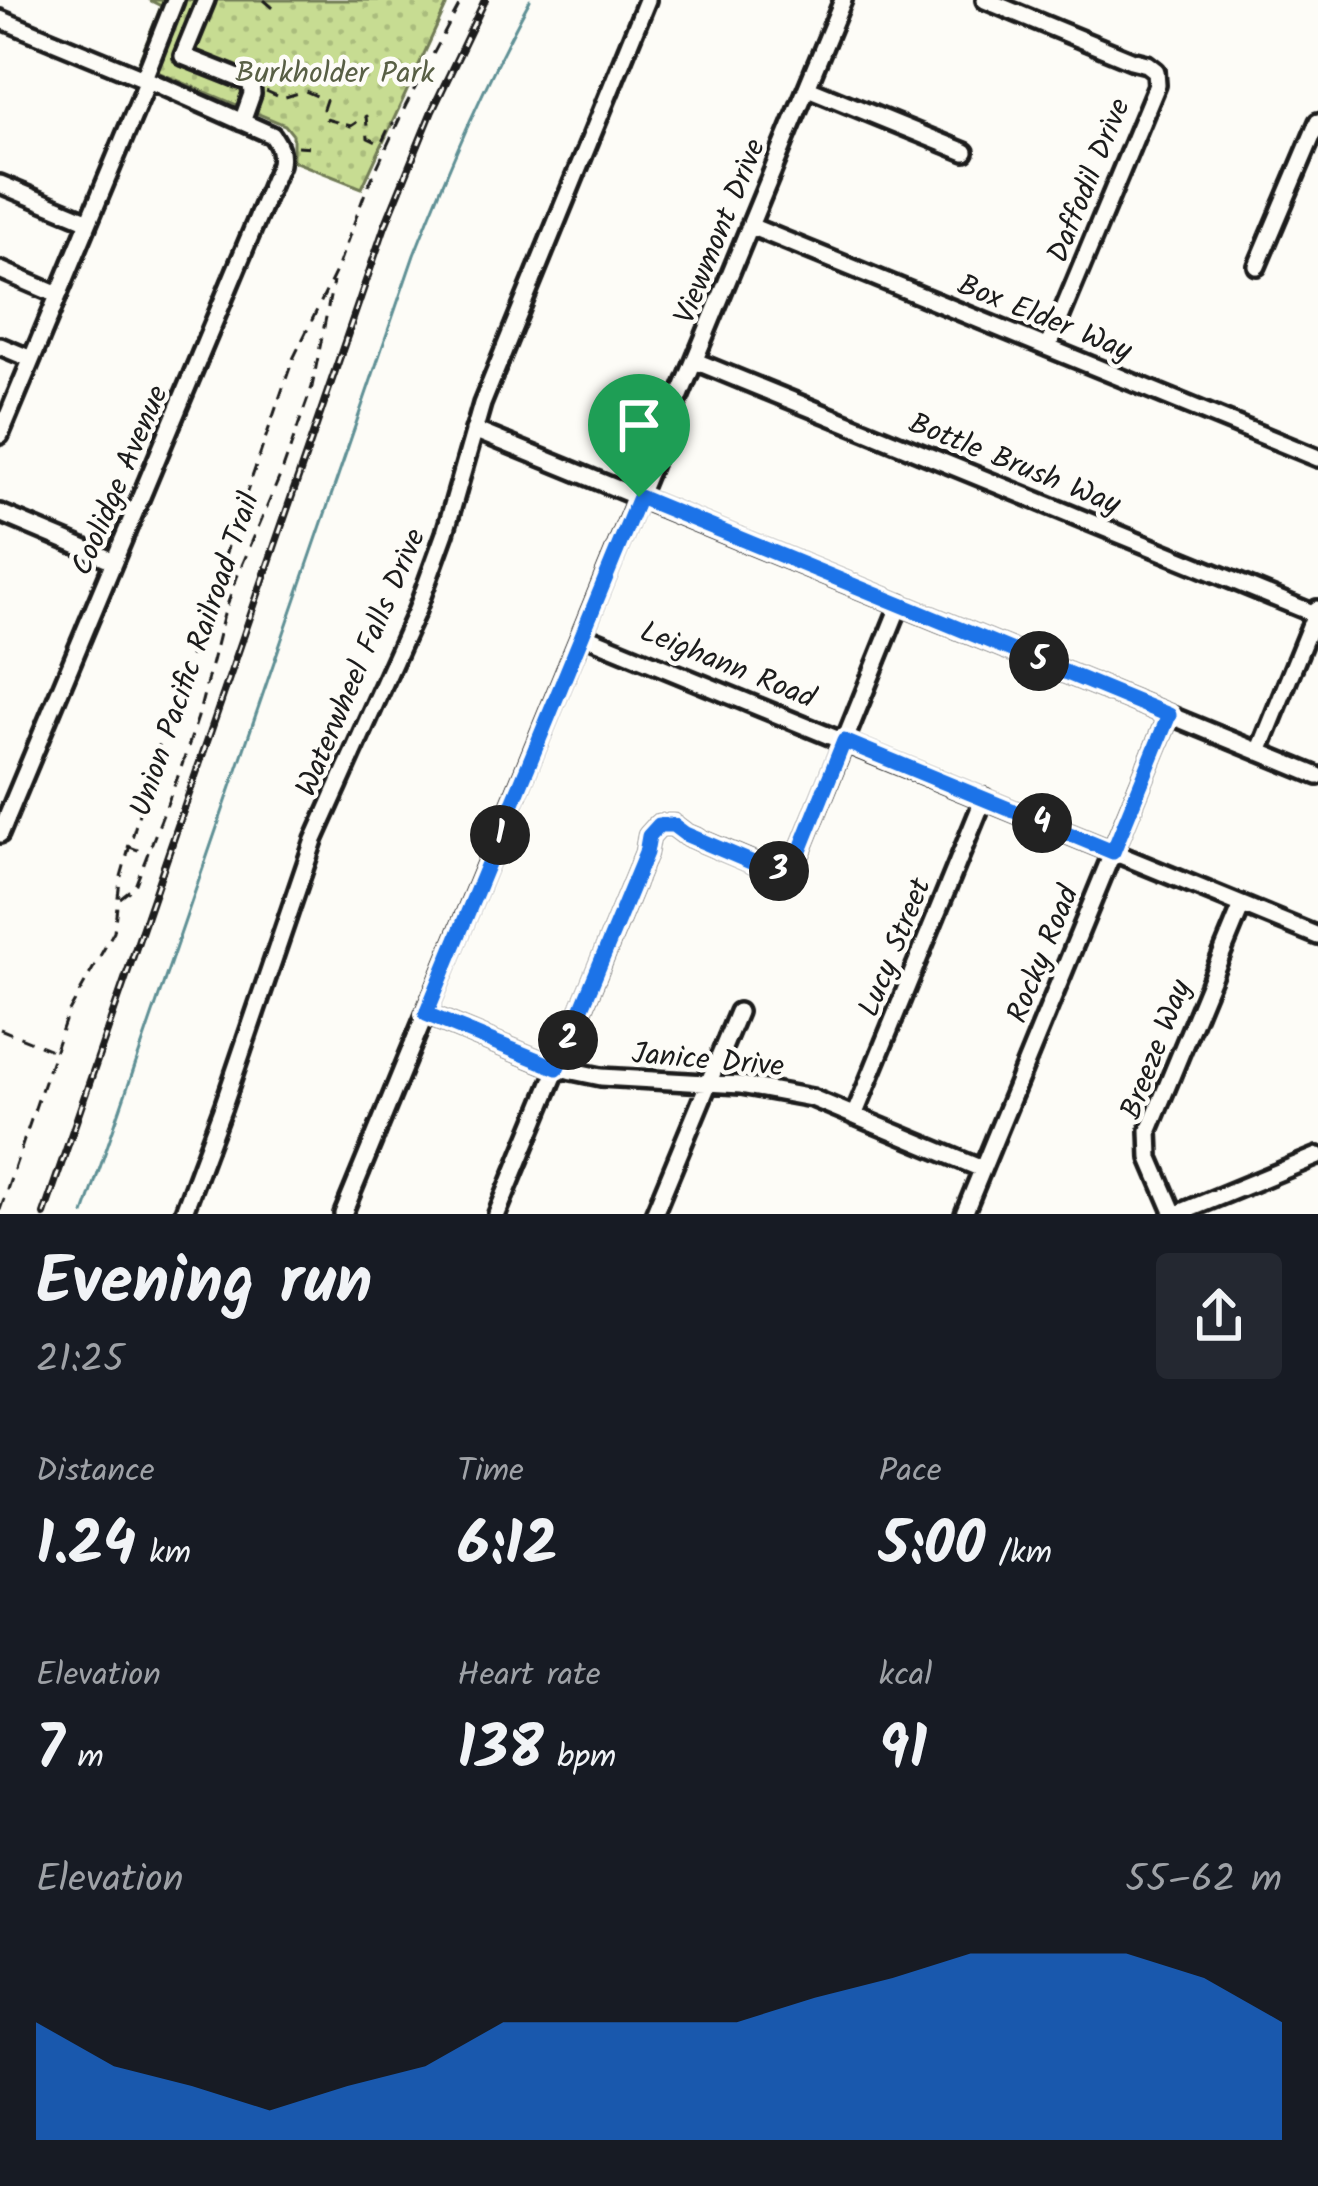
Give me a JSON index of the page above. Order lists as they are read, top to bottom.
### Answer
{
  "streets": {
    "street": [
      "Daffodil Drive",
      "Viewmont Drive",
      "Box Elder Way",
      "Bottle Brush Way",
      "Coolidge Avenue",
      "Waterwheel Falls Drive",
      "Leighann Road",
      "Lucy Street",
      "Rocky Road",
      "Breeze Way",
      "Janice Drive"
    ],
    "path": ["Union Pacific Railroad Trail"]
  },
  "crossings": [
    ["Daffodil Drive", "Box Elder Way"],
    ["Viewmont Drive", "Box Elder Way"],
    ["Viewmont Drive", "Bottle Brush Way"],
    ["Viewmont Drive", "Leighann Road"],
    ["Viewmont Drive", "Janice Drive"],
    ["Leighann Road", "Lucy Street"],
    ["Leighann Road", "Rocky Road"],
    ["Leighann Road", "Breeze Way"],
    ["Lucy Street", "Janice Drive"],
    ["Rocky Road", "Janice Drive"]
  ],
  "parks": ["Burkholder Park"],
  "page": {
    "pins": [
      "5",
      "4",
      "1",
      "3",
      "2"
    ],
    "heading": ["Evening run", "21:25"],
    "stats": [
      ["Distance", "1.24 km"],
      ["Time", "6:12"],
      ["Pace", "5:00 /km"],
      ["Elevation", "7 m"],
      ["Heart rate", "138 bpm"],
      ["kcal", "91"]
    ],
    "chart": ["Elevation", "55–62 m"]
  }
}
